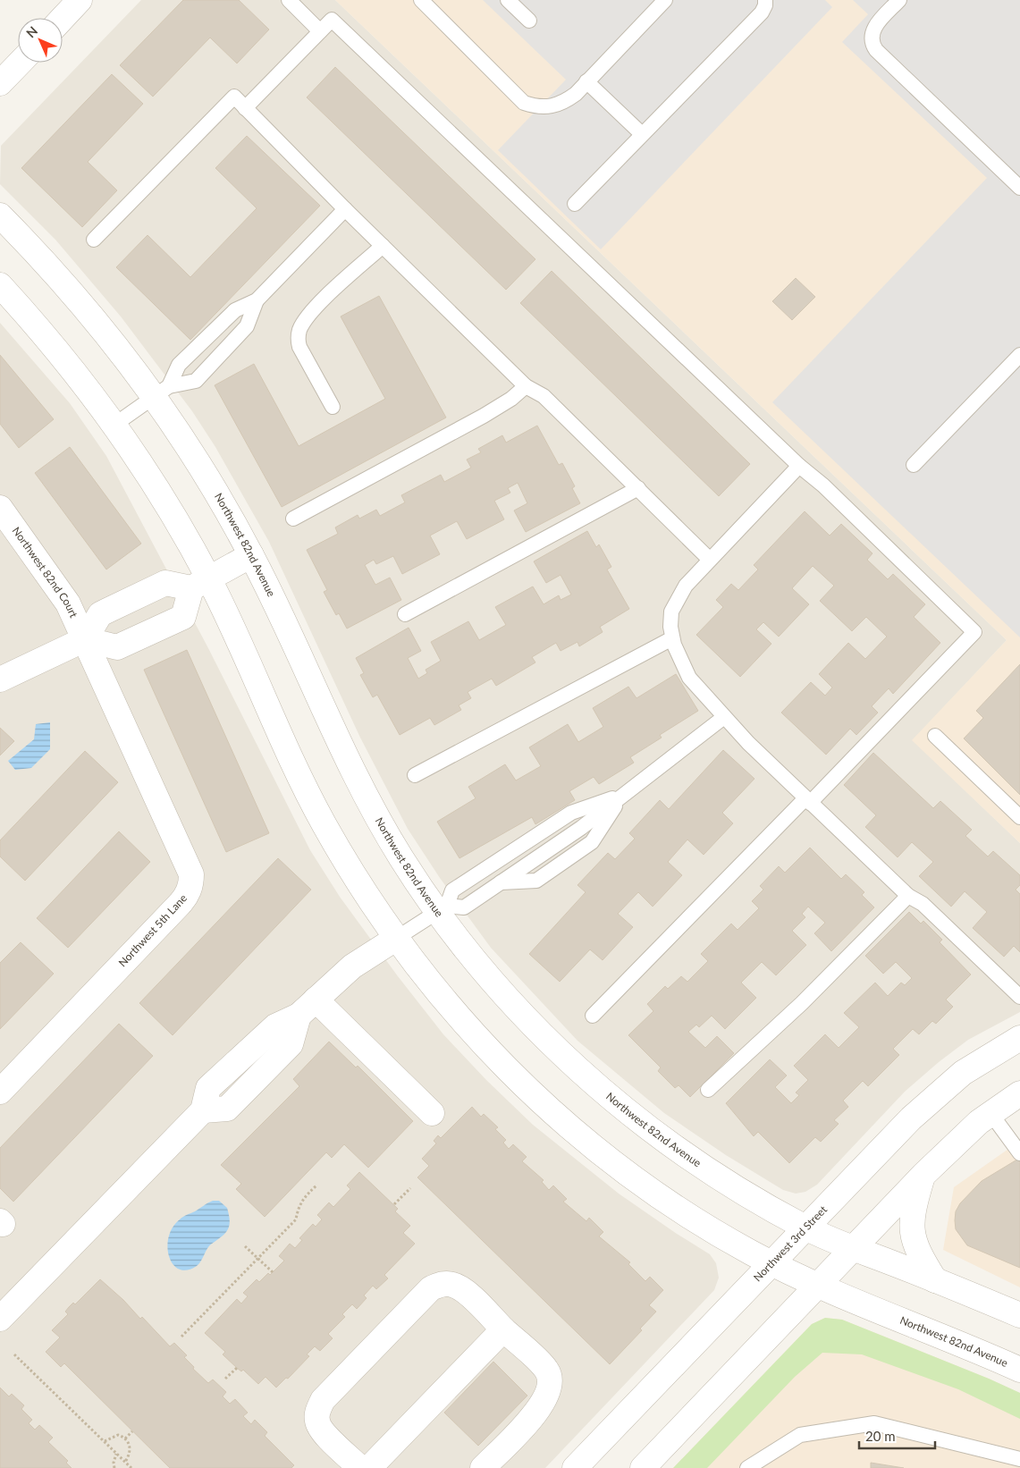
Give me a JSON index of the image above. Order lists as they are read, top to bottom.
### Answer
{
  "streets": {
    "street": [
      "Northwest 82nd Avenue",
      "Northwest 82nd Court",
      "Northwest 5th Lane",
      "Northwest 3rd Street"
    ]
  },
  "crossings": [
    ["Northwest 82nd Avenue", "Northwest 3rd Street"],
    ["Northwest 82nd Court", "Northwest 5th Lane"]
  ],
  "scale_bar": "20 m",
  "north": "top left"
}
